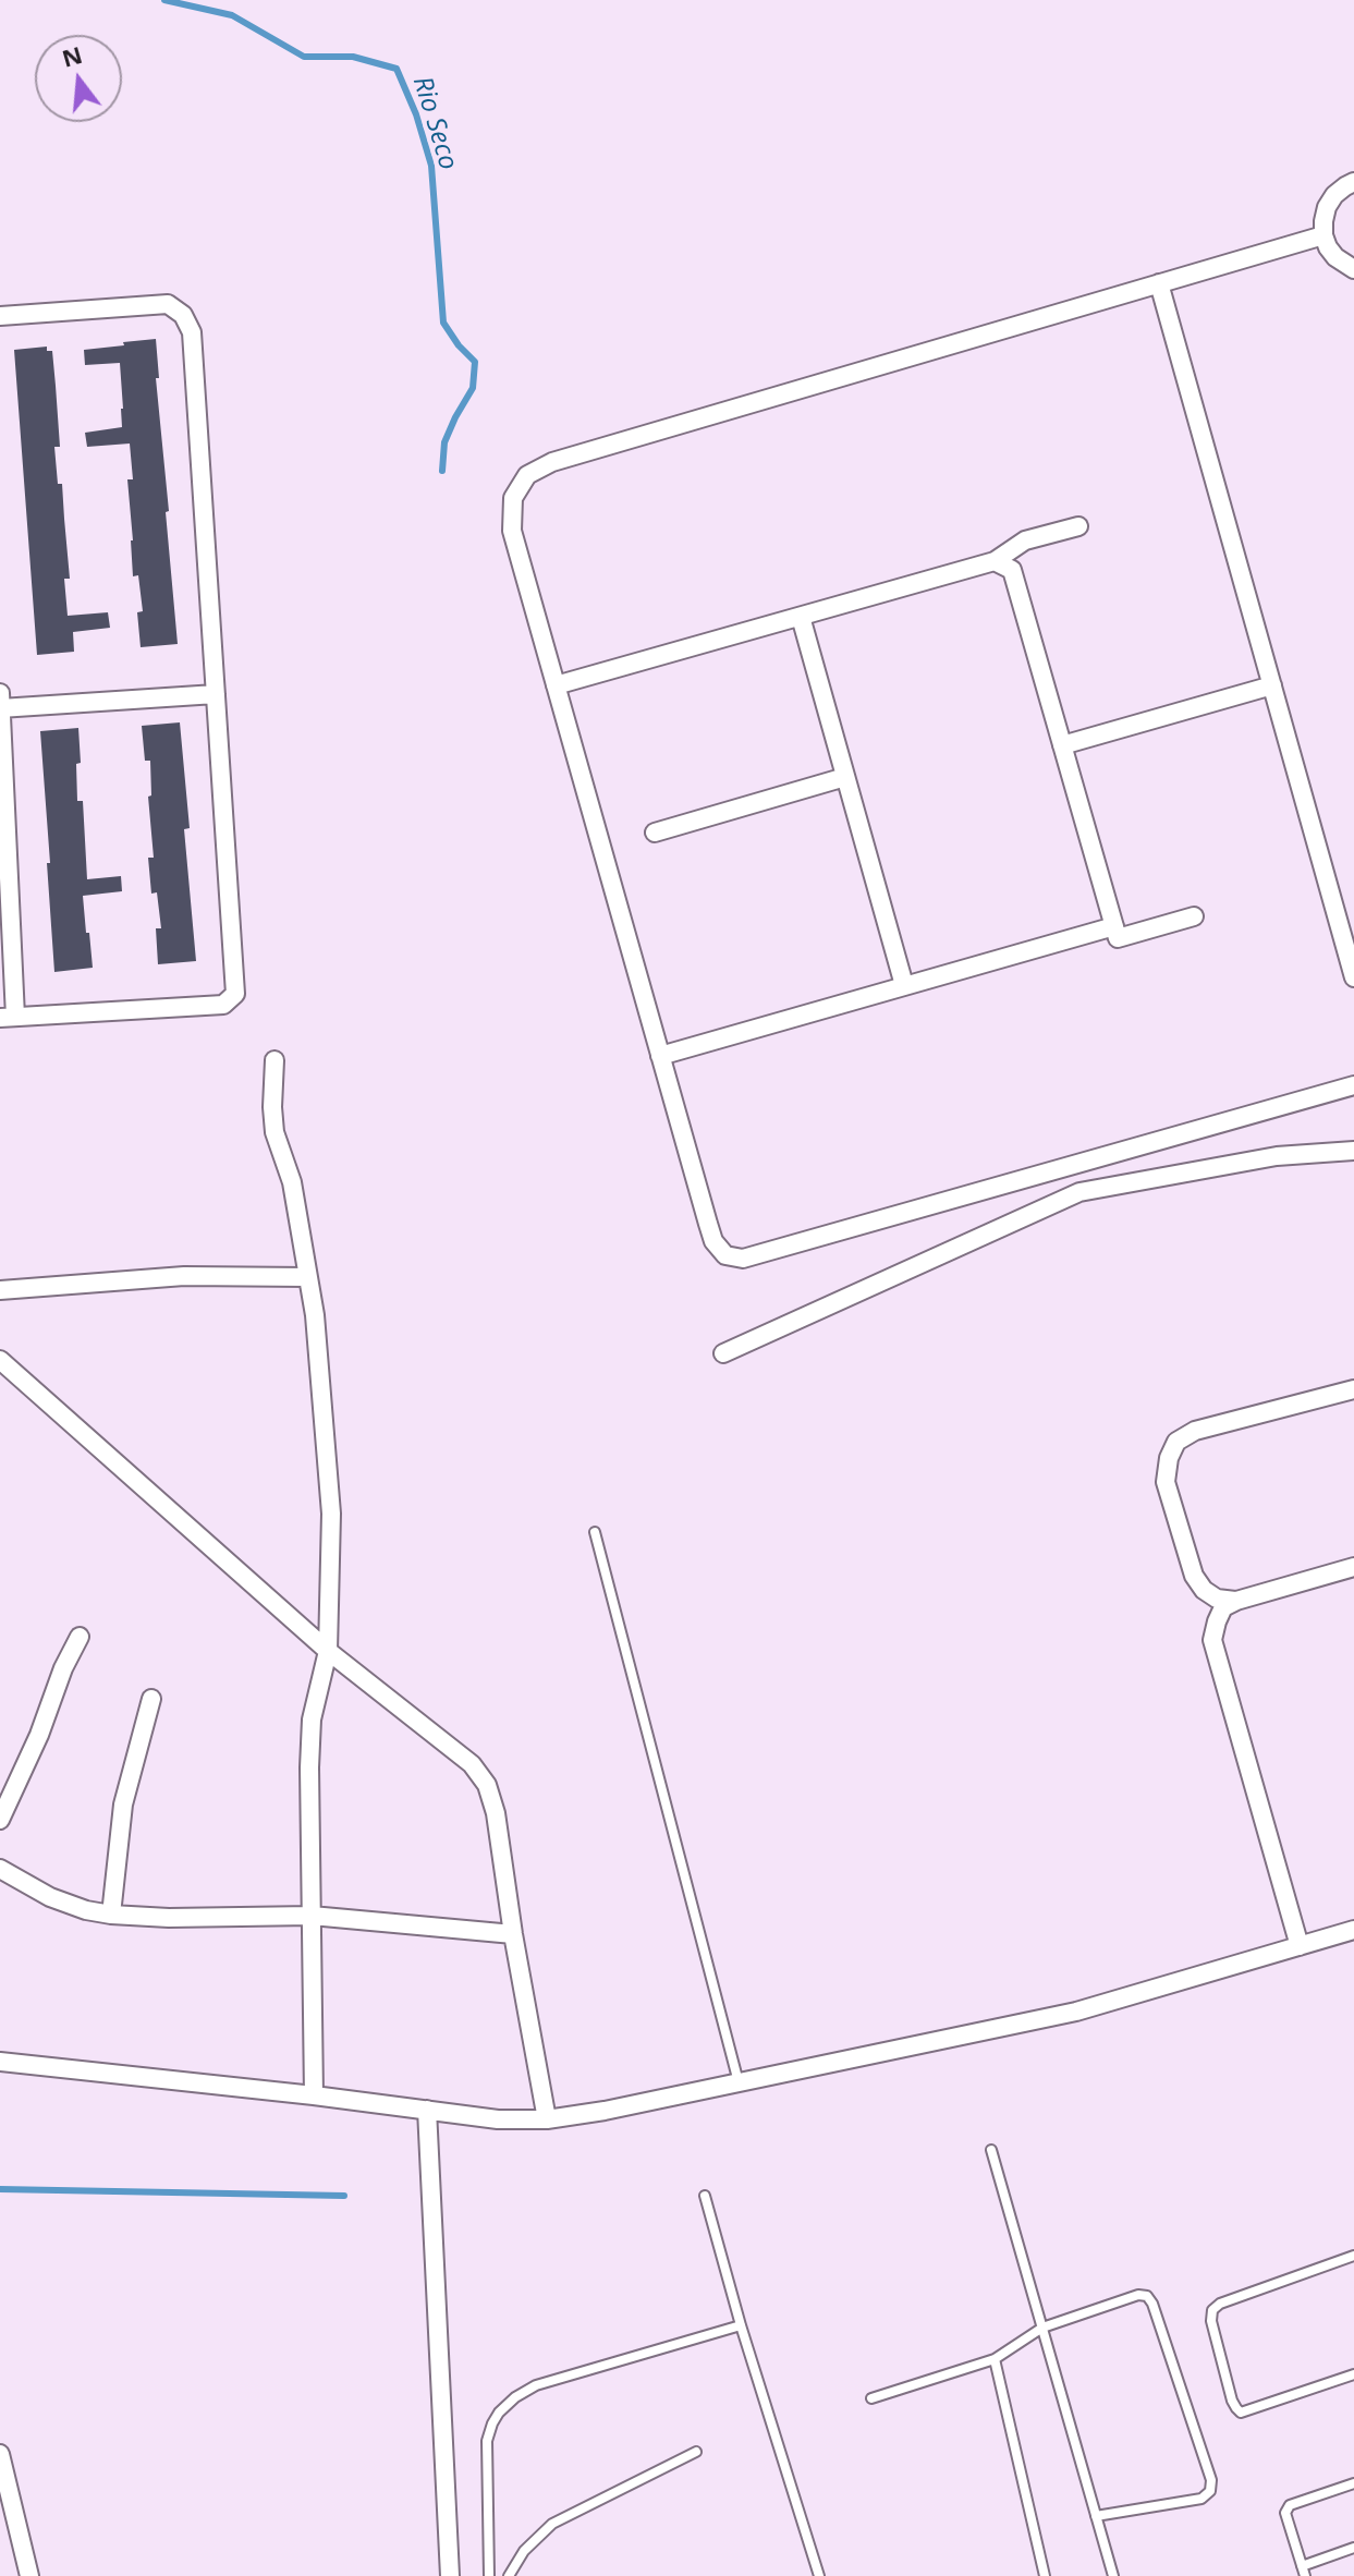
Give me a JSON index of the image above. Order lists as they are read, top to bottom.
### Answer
{
  "water": ["Rio Seco"],
  "north": "top"
}
